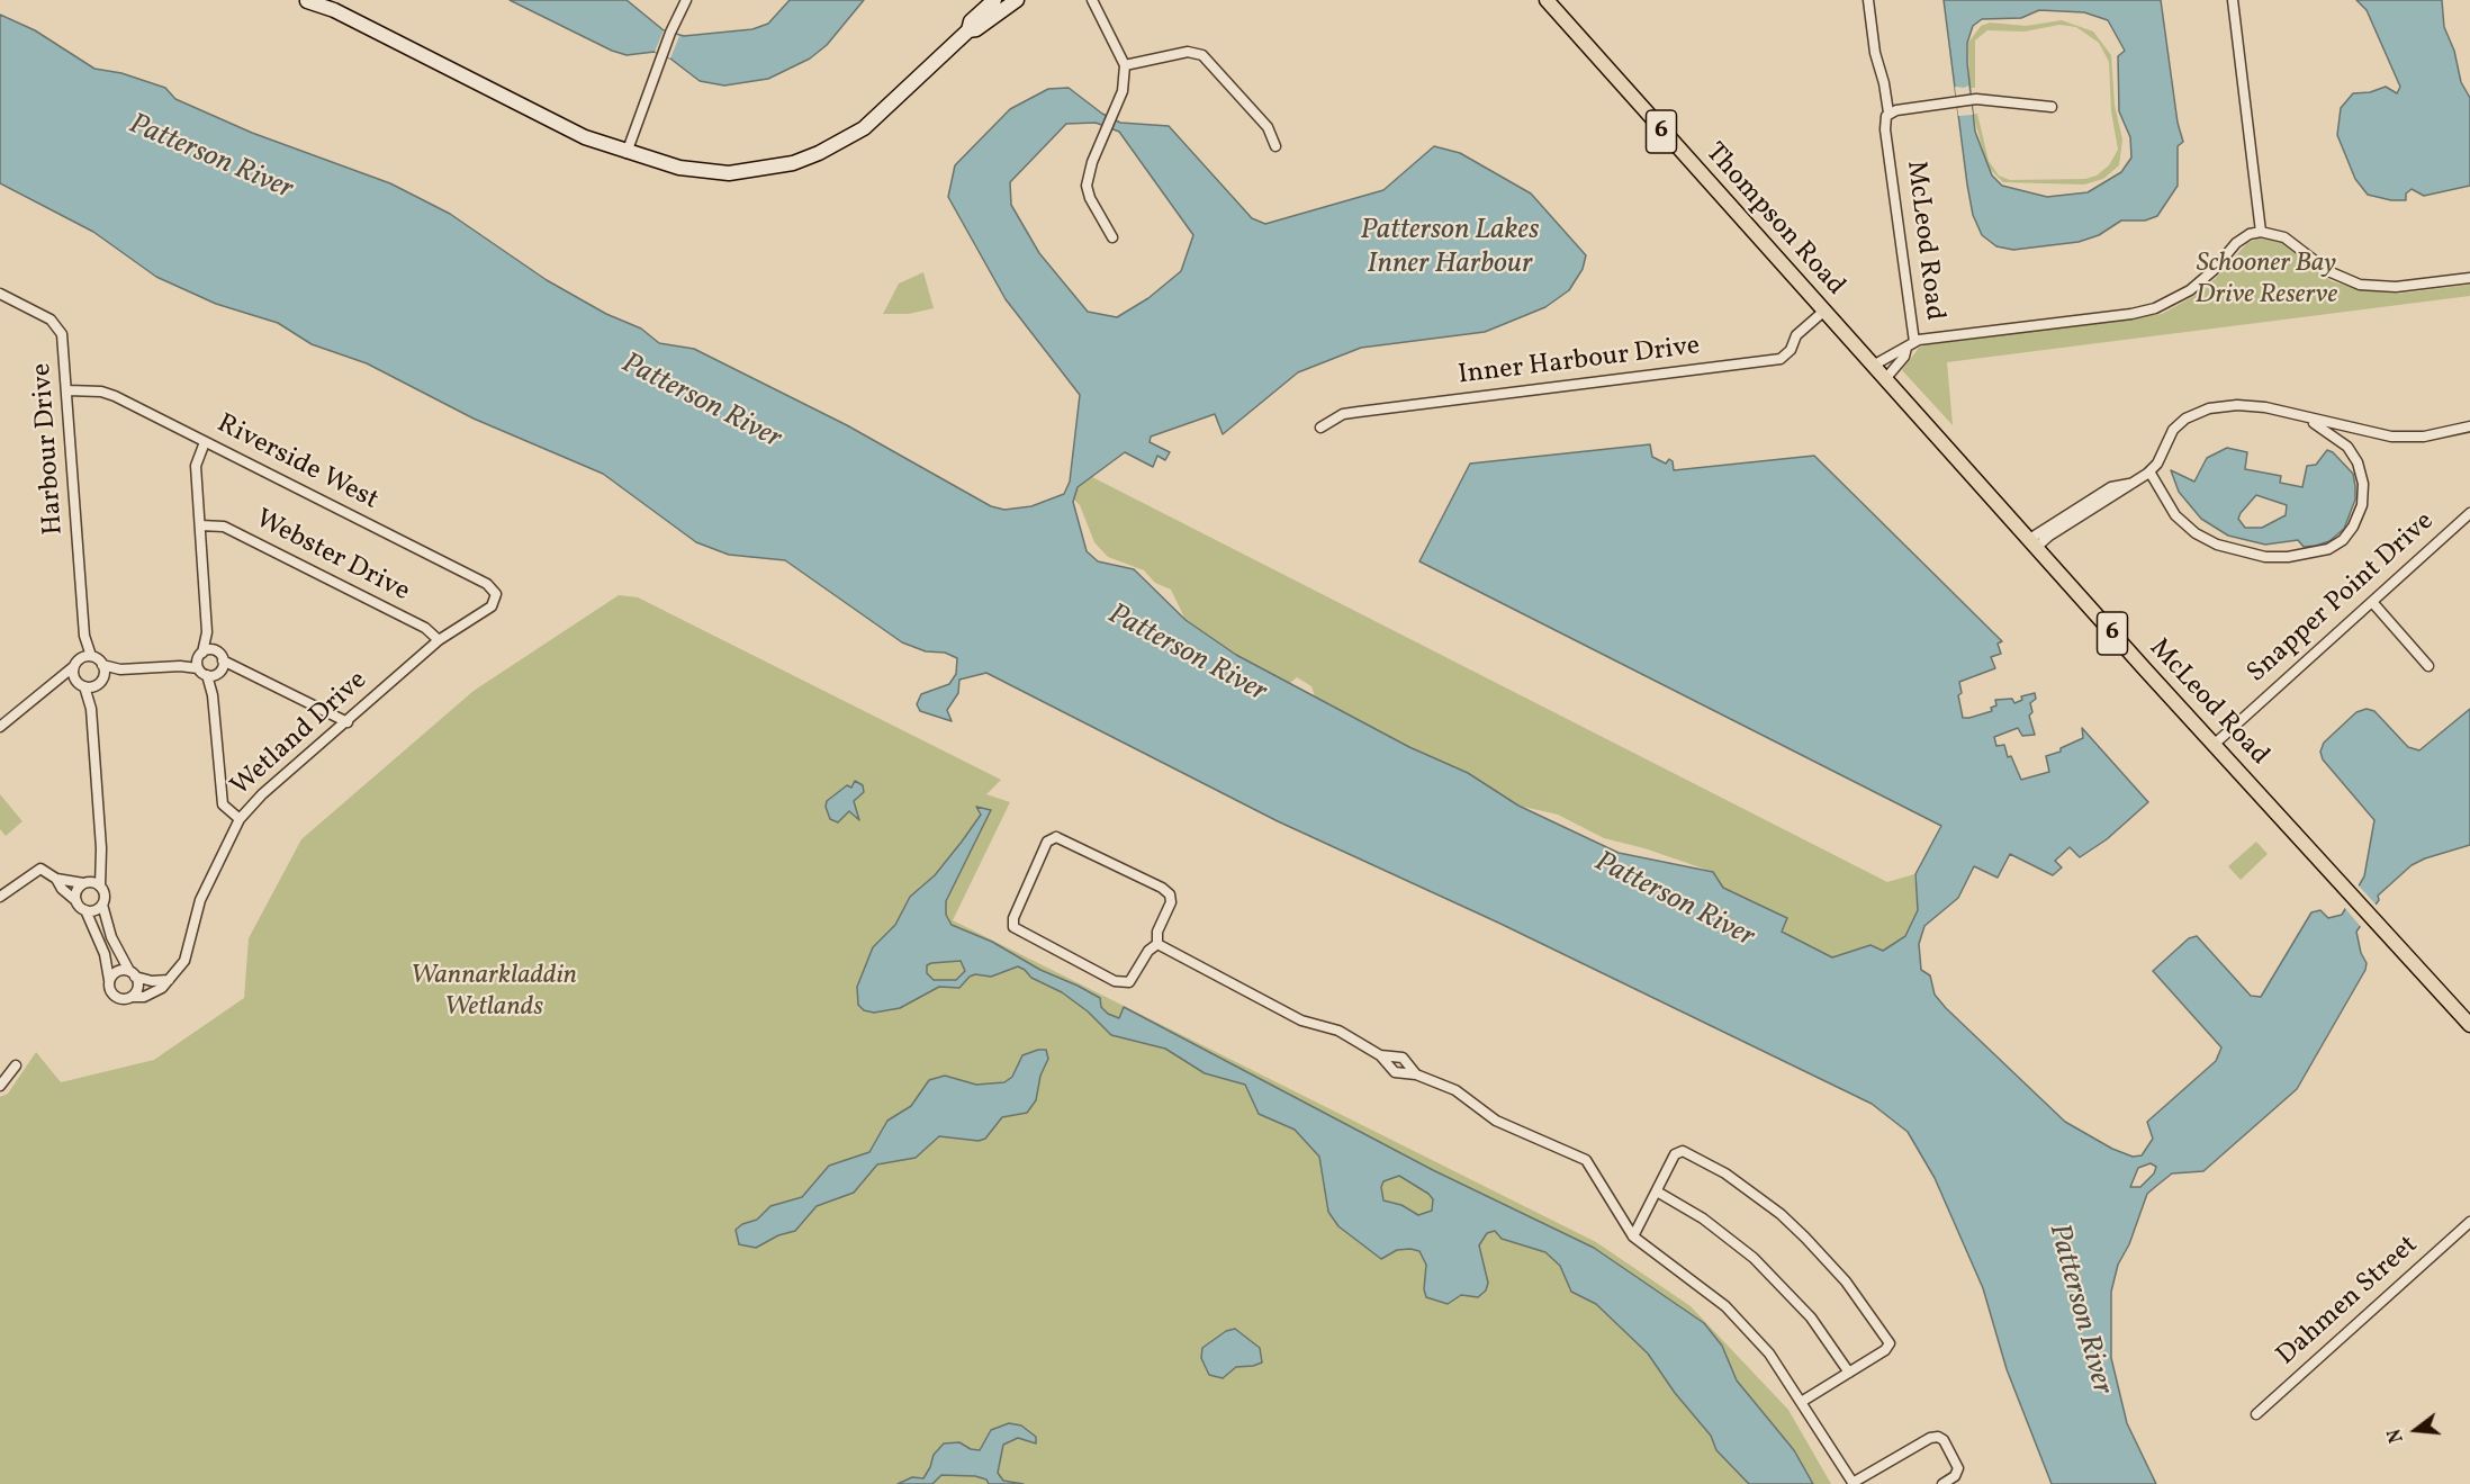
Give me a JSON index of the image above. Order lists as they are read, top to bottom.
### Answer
{
  "streets": {
    "main road": ["6", "Thompson Road", "McLeod Road"],
    "street": [
      "Inner Harbour Drive",
      "Harbour Drive",
      "Riverside West",
      "Webster Drive",
      "Snapper Point Drive",
      "Wetland Drive",
      "Dahmen Street"
    ]
  },
  "crossings": [
    ["Thompson Road", "McLeod Road"],
    ["Thompson Road", "Inner Harbour Drive"],
    ["McLeod Road", "Snapper Point Drive"],
    ["Harbour Drive", "Riverside West"],
    ["Riverside West", "Wetland Drive"],
    ["Webster Drive", "Wetland Drive"]
  ],
  "water": ["Patterson River", "Patterson Lakes Inner Harbour"],
  "parks": ["Schooner Bay Drive Reserve", "Wannarkladdin Wetlands"],
  "north": "left"
}
